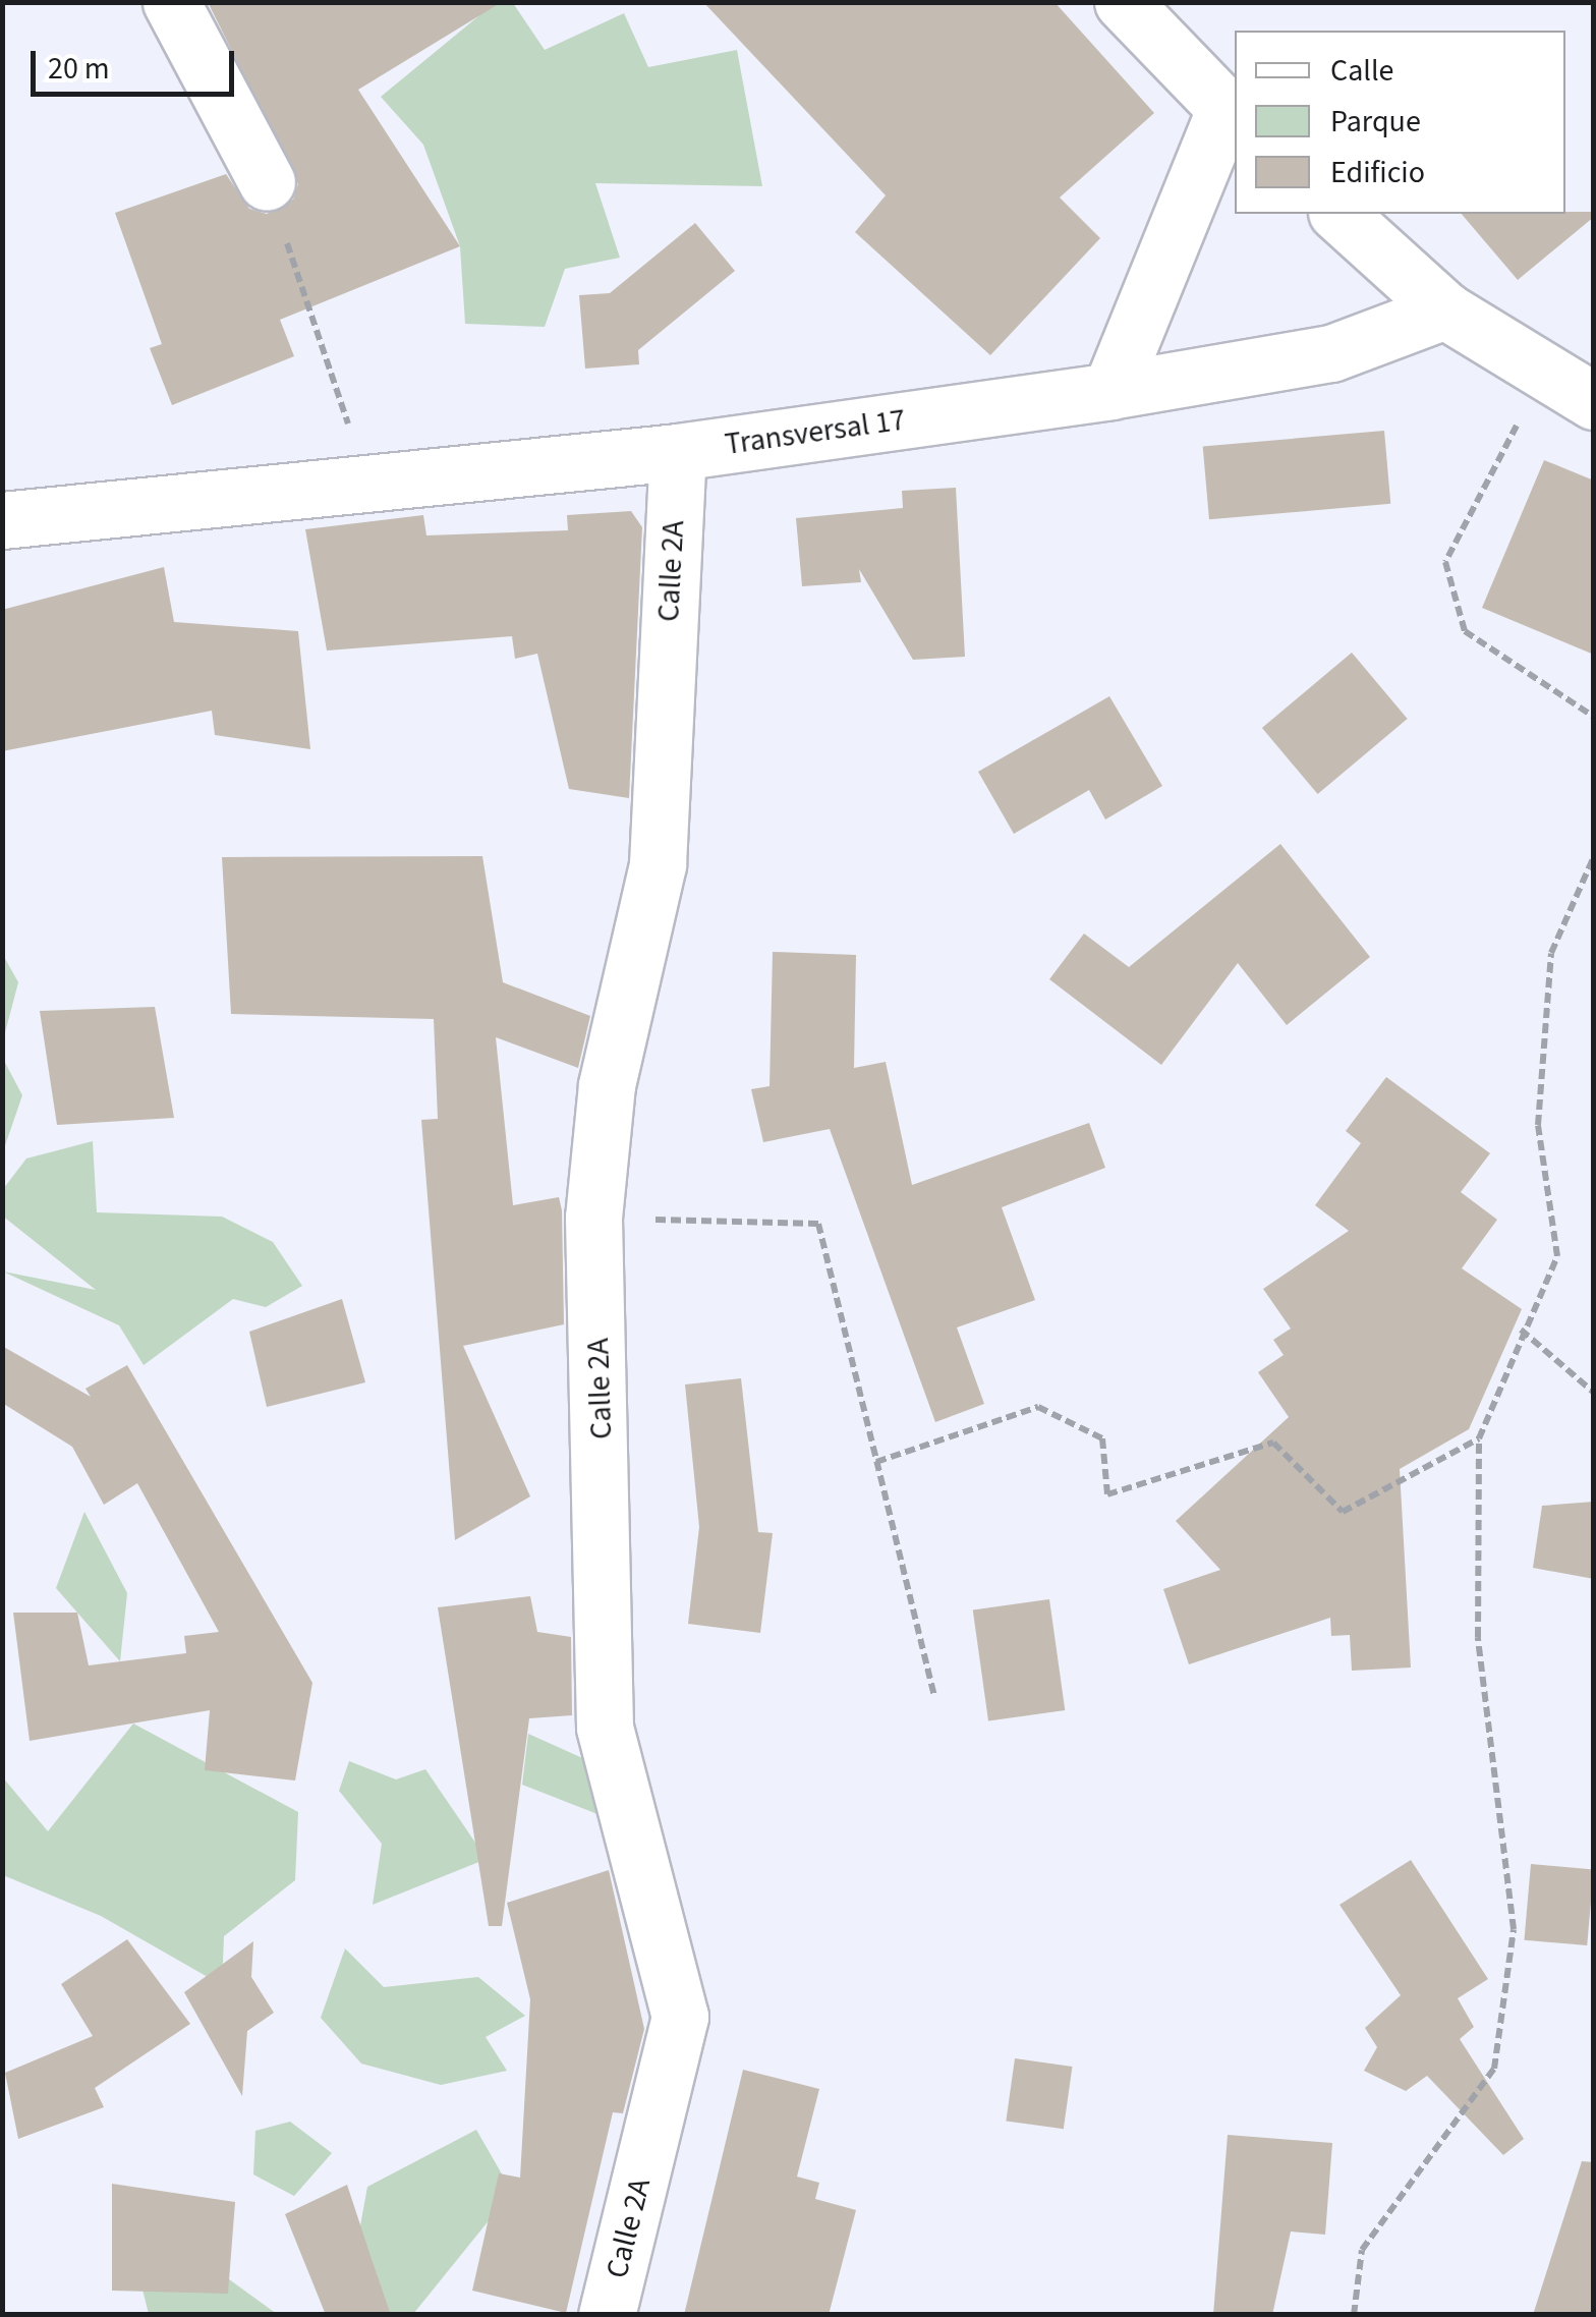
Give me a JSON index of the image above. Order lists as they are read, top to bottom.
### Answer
{
  "streets": {
    "street": ["Transversal 17", "Calle 2A"]
  },
  "crossings": [
    ["Transversal 17", "Calle 2A"]
  ],
  "legend": ["Calle", "Parque", "Edificio"],
  "scale_bar": "20 m"
}
